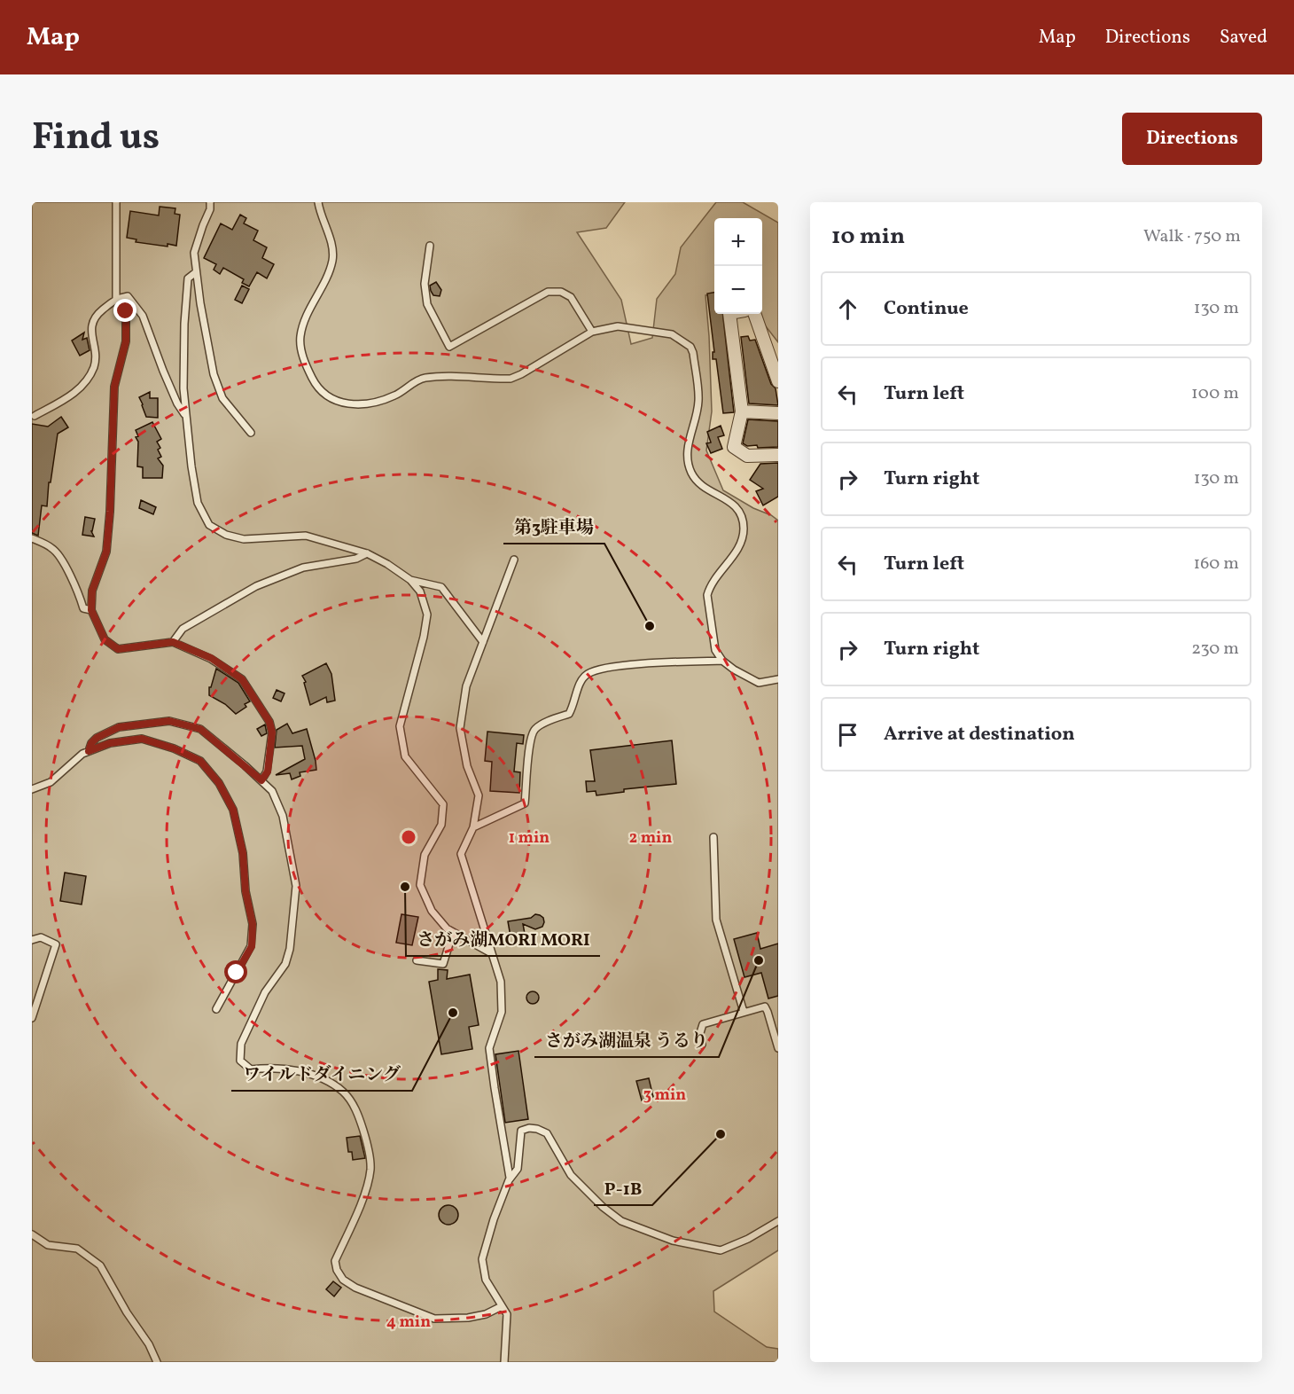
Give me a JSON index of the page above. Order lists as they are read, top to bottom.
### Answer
{
  "places": [
    "第3駐車場",
    "さがみ湖MORI MORI",
    "さがみ湖温泉 うるり",
    "ワイルドダイニング",
    "P-1B"
  ],
  "page": {
    "header": "Map",
    "nav": ["Map", "Directions", "Saved"],
    "title": "Find us",
    "buttons": "Directions",
    "heading": ["10 min", "Walk · 750 m"],
    "map_buttons": ["+", "−"],
    "list": [
      ["Continue", "130 m"],
      ["Turn left", "100 m"],
      ["Turn right", "130 m"],
      ["Turn left", "160 m"],
      ["Turn right", "230 m"],
      "Arrive at destination"
    ]
  },
  "rings": [
    "1 min",
    "2 min",
    "3 min",
    "4 min"
  ]
}
